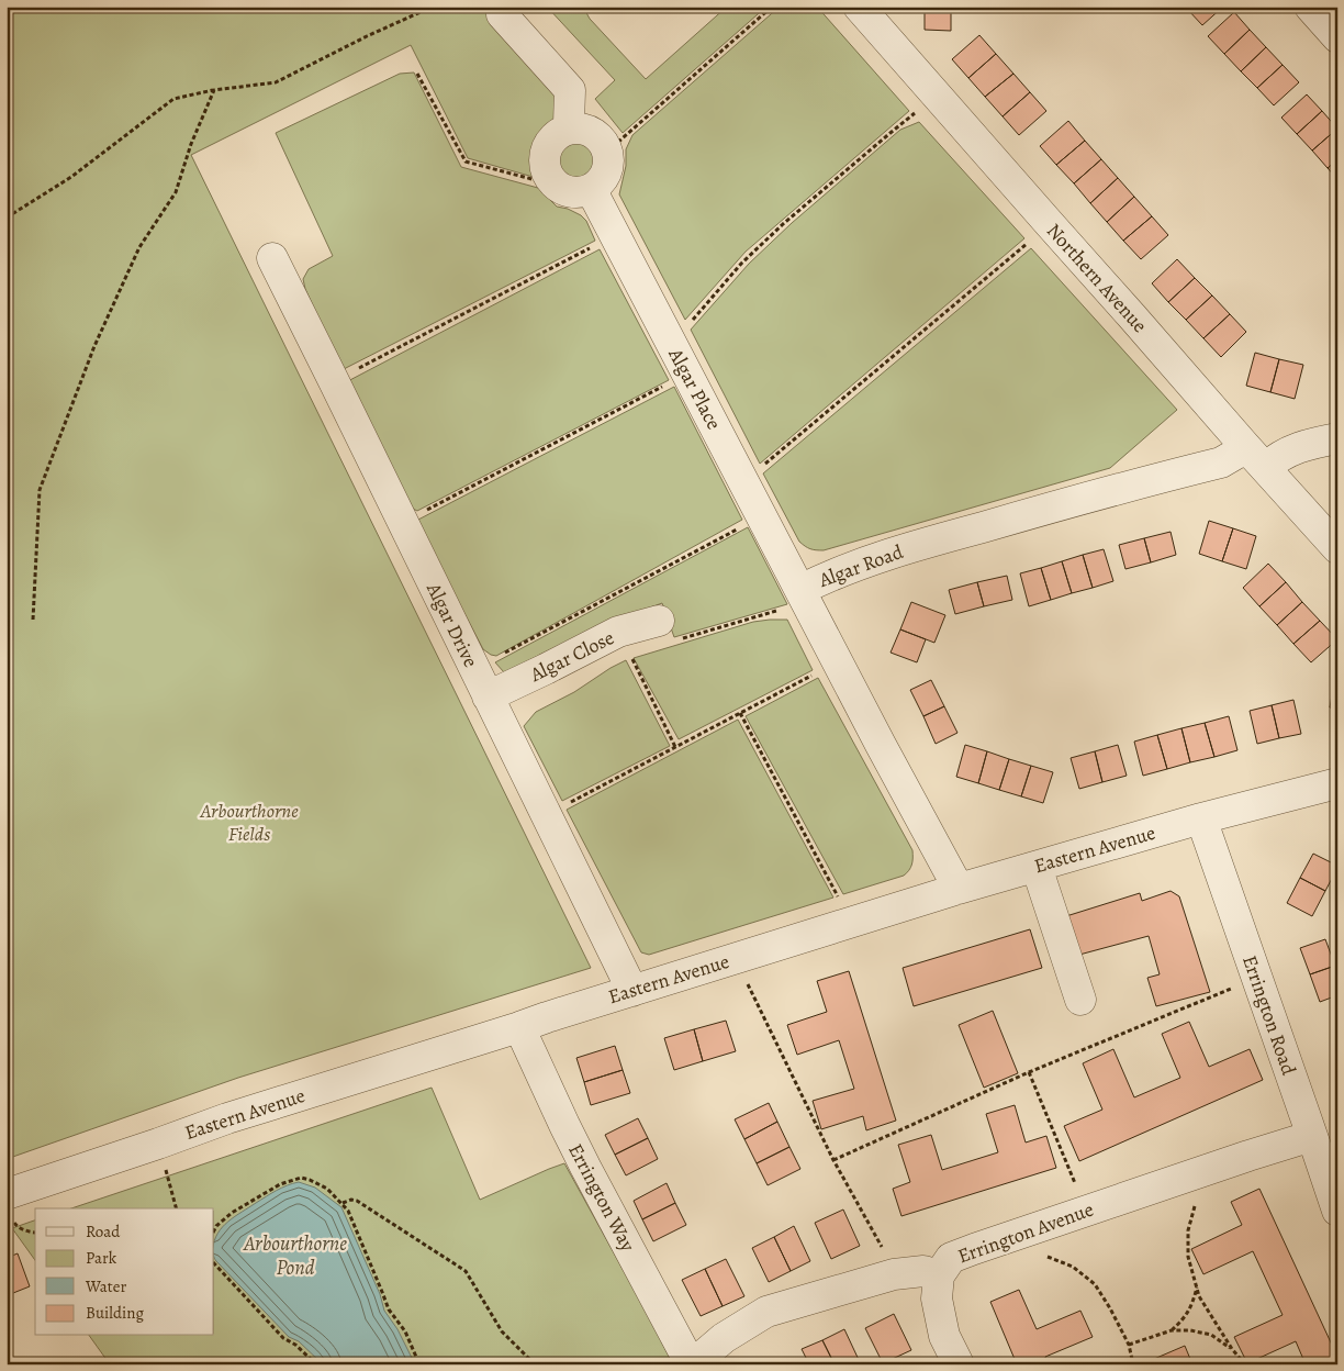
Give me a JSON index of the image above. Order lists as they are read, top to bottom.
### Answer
{
  "streets": {
    "street": [
      "Northern Avenue",
      "Algar Place",
      "Algar Road",
      "Algar Drive",
      "Algar Close",
      "Eastern Avenue",
      "Errington Road",
      "Errington Way",
      "Errington Avenue"
    ]
  },
  "crossings": [
    ["Northern Avenue", "Algar Road"],
    ["Algar Place", "Algar Road"],
    ["Algar Road", "Eastern Avenue"],
    ["Algar Drive", "Algar Close"],
    ["Algar Drive", "Eastern Avenue"],
    ["Eastern Avenue", "Errington Road"],
    ["Eastern Avenue", "Errington Way"],
    ["Errington Road", "Errington Avenue"],
    ["Errington Way", "Errington Avenue"]
  ],
  "water": ["Arbourthorne Pond"],
  "parks": ["Arbourthorne Fields"],
  "legend": [
    "Road",
    "Park",
    "Water",
    "Building"
  ]
}
